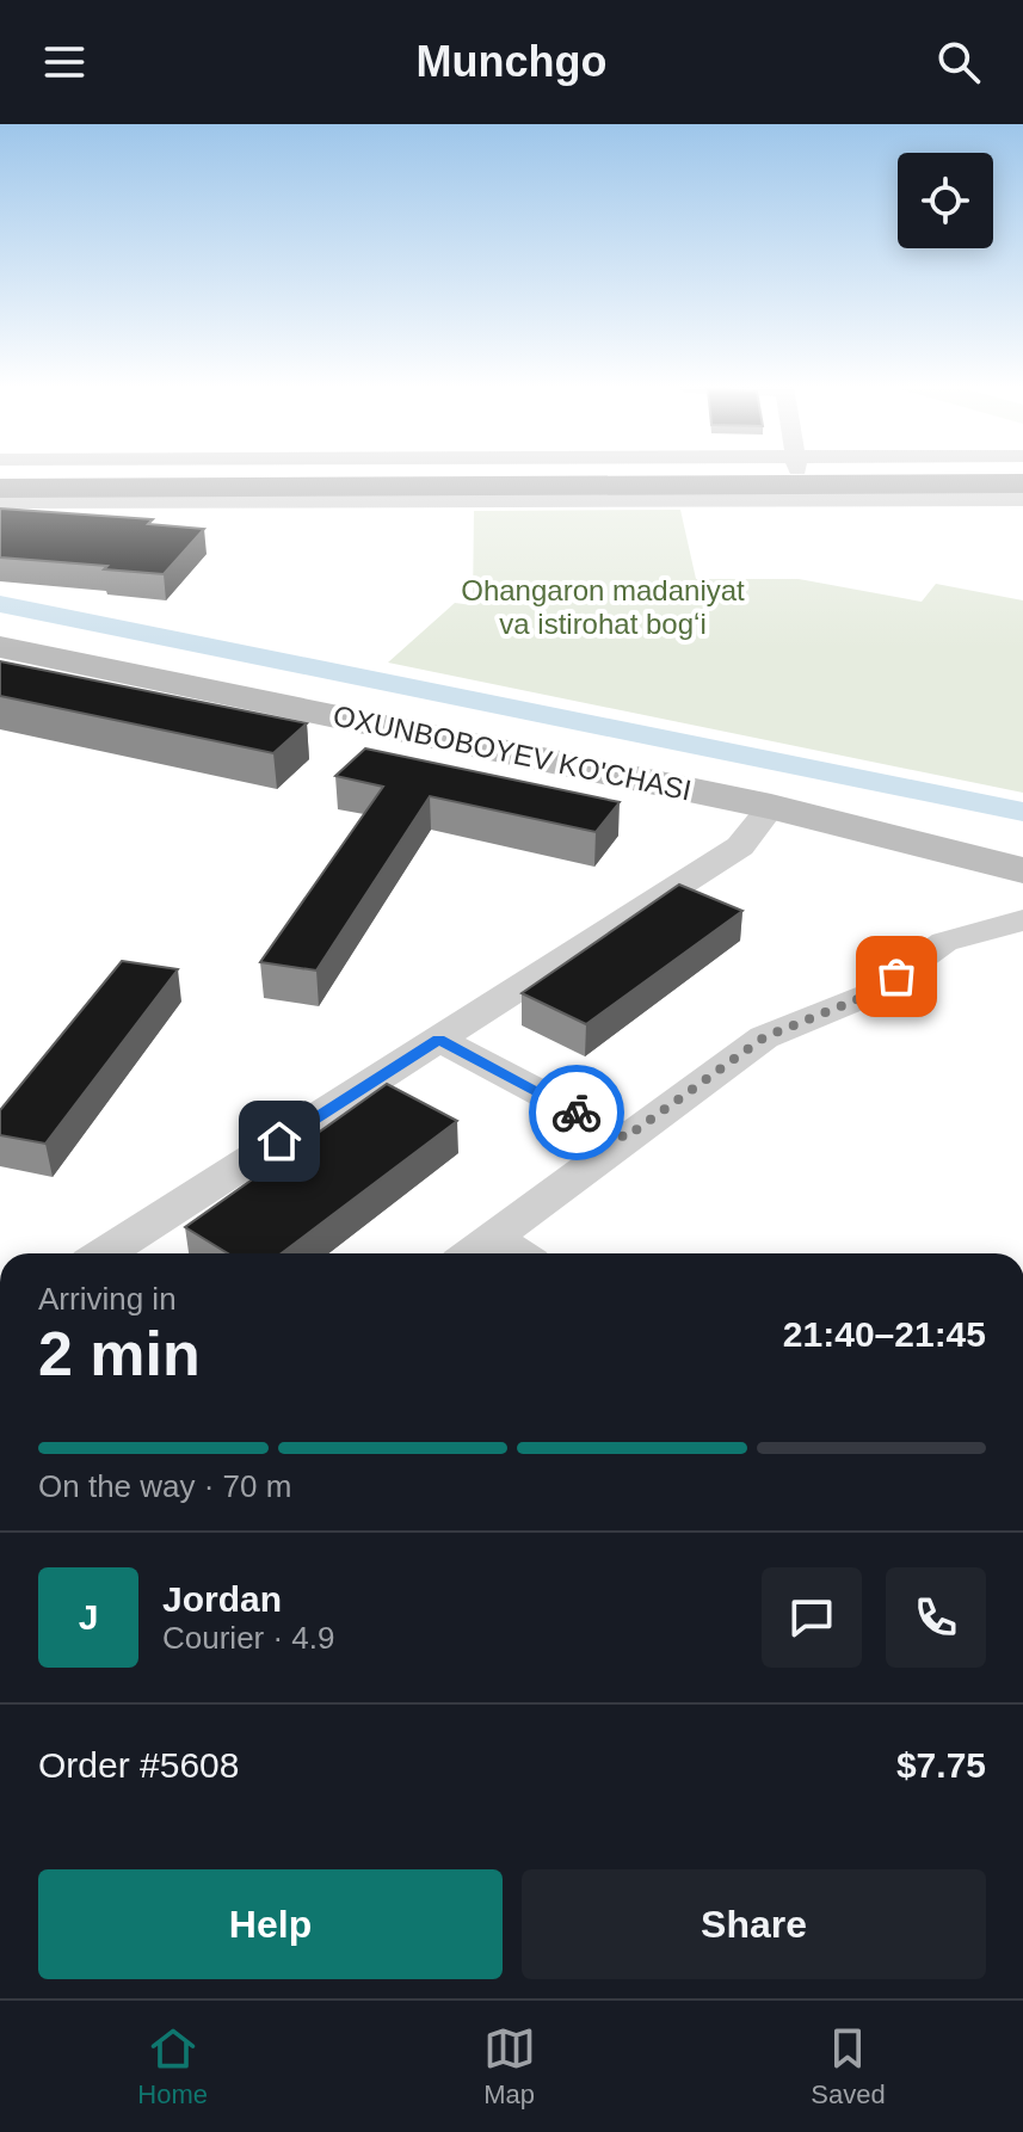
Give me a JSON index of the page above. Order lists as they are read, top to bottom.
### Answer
{
  "streets": {
    "main road": ["OXUNBOBOYEV KO'CHASI"]
  },
  "parks": ["Ohangaron madaniyat va istirohat bogʻi"],
  "page": {
    "header": "Munchgo",
    "heading": ["2 min", "Arriving in", "21:40–21:45"],
    "panel": [
      "Jordan",
      "Courier · 4.9",
      "Order #5608",
      "$7.75"
    ],
    "bar": "On the way · 70 m",
    "round": "J",
    "buttons": ["Help", "Share"],
    "tabs": ["Home", "Map", "Saved"]
  }
}
